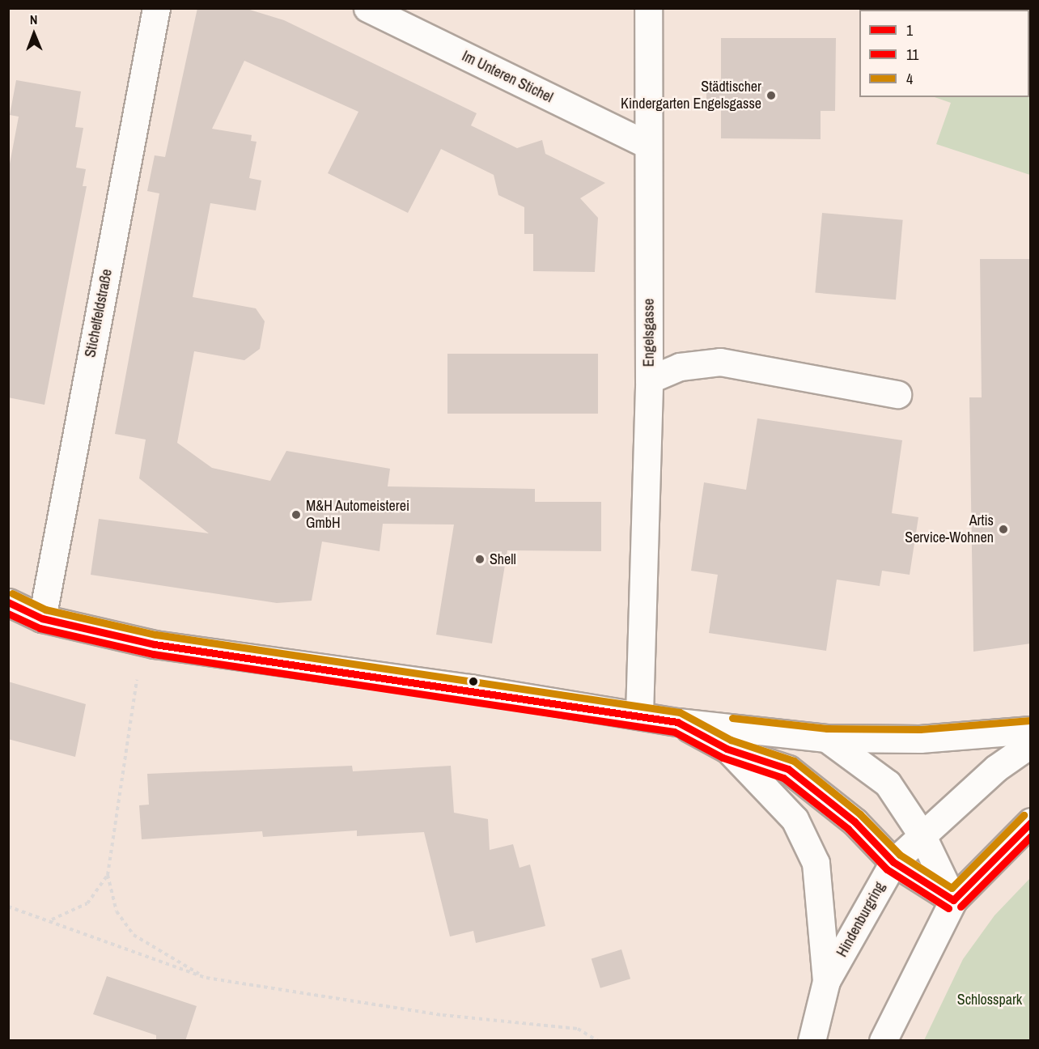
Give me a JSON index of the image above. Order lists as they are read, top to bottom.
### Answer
{
  "streets": {
    "street": [
      "Im Unteren Stichel",
      "Stichelfeldstraße",
      "Engelsgasse",
      "Hindenburgring"
    ]
  },
  "crossings": [
    ["Im Unteren Stichel", "Engelsgasse"]
  ],
  "parks": ["Schlosspark"],
  "places": [
    "Städtischer Kindergarten Engelsgasse",
    "M&H Automeisterei GmbH",
    "Artis Service-Wohnen",
    "Shell"
  ],
  "lines": ["transit line 4", "transit line 1", "transit line 11"],
  "legend": ["1", "11", "4"],
  "north": "top"
}
